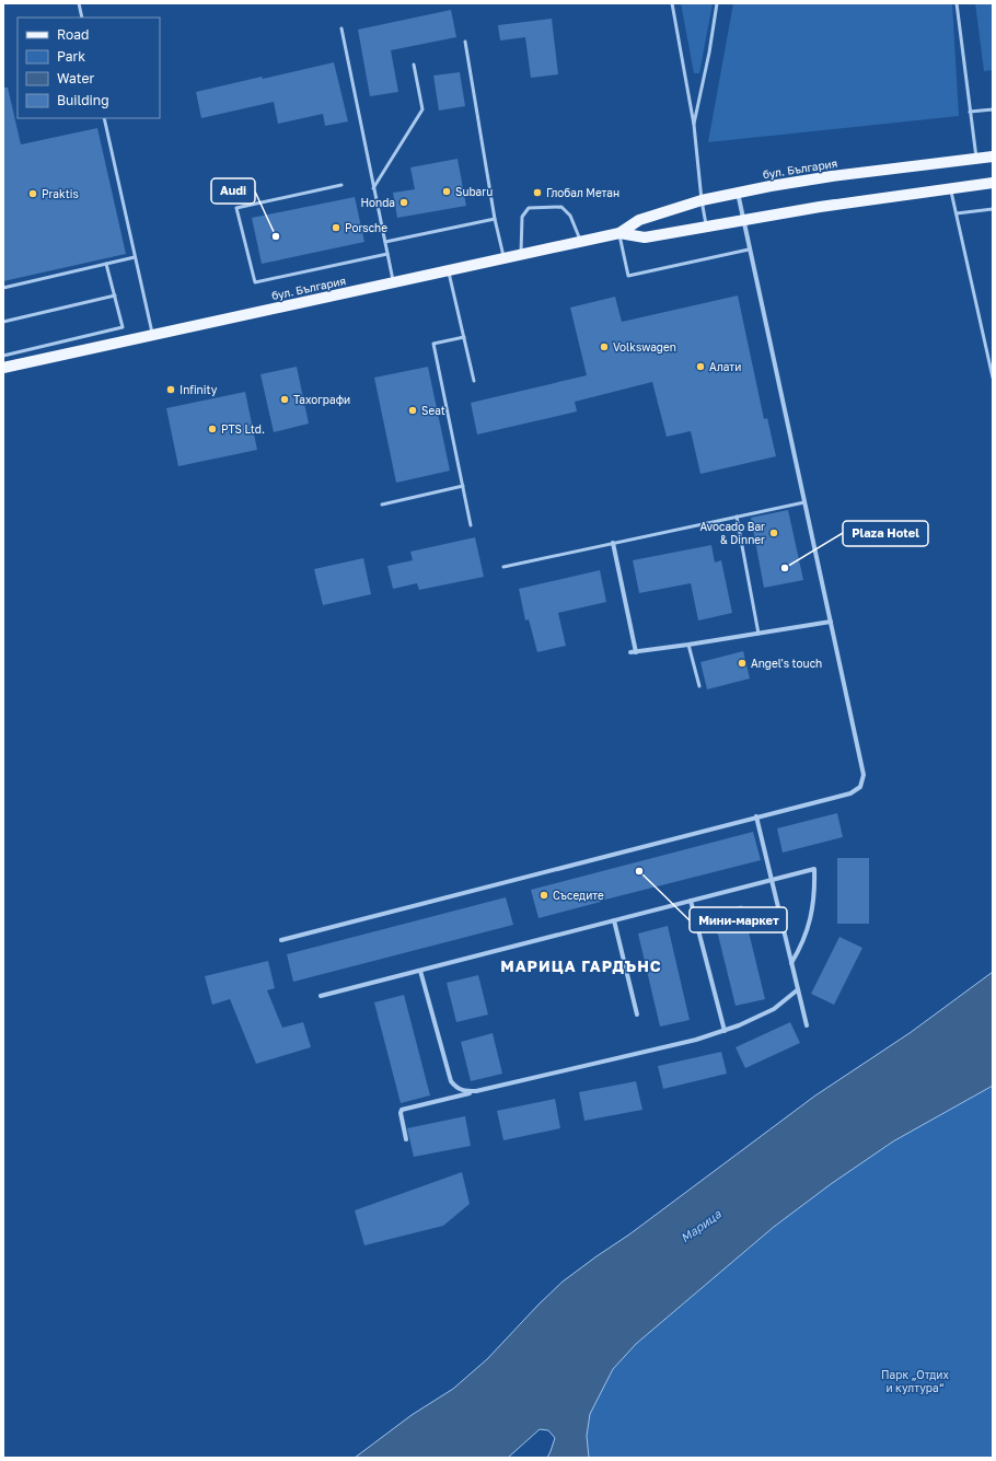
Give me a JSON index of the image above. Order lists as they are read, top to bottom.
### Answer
{
  "streets": {
    "main road": ["бул. България"]
  },
  "districts": ["МАРИЦА ГАРДЪНС"],
  "water": ["Марица"],
  "parks": ["Парк „Отдих и култура“"],
  "places": [
    "Subaru",
    "Глобал Метан",
    "Praktis",
    "Honda",
    "Porsche",
    "Audi",
    "Volkswagen",
    "Алати",
    "Infinity",
    "Тахографи",
    "Seat",
    "PTS Ltd.",
    "Avocado Bar & Dinner",
    "Plaza Hotel",
    "Angel's touch",
    "Мини-маркет",
    "Съседите"
  ],
  "legend": [
    "Road",
    "Park",
    "Water",
    "Building"
  ]
}
